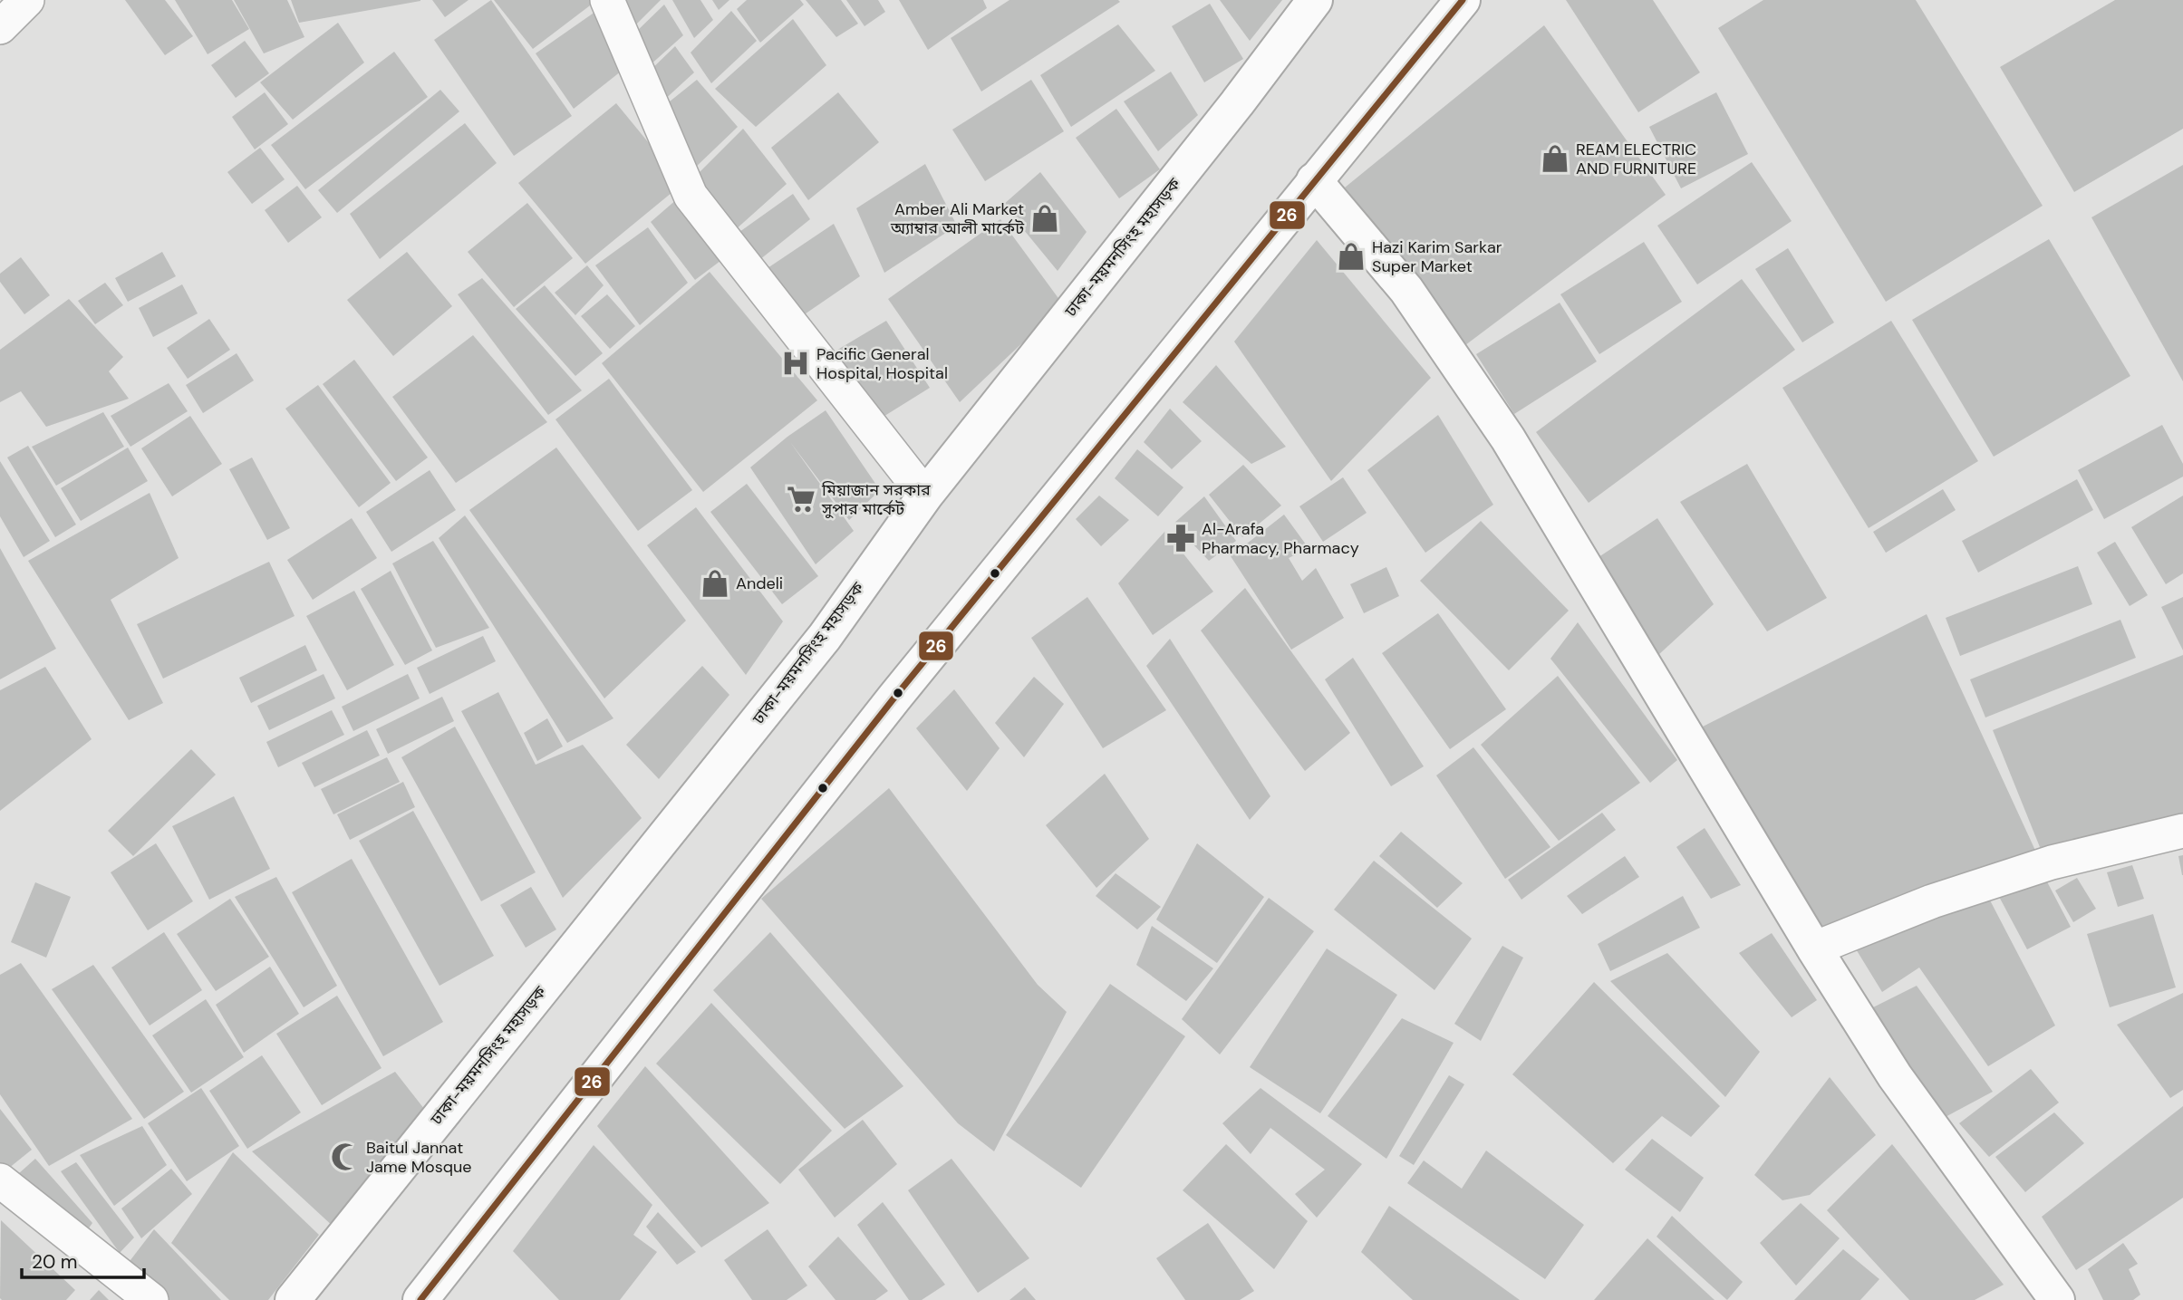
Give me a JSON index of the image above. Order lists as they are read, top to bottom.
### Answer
{
  "streets": {
    "main road": ["ঢাকা-ময়মনসিংহ মহাসড়ক"]
  },
  "places": {
    "shop": [
      "REAM ELECTRIC AND FURNITURE",
      "Amber Ali Market অ্যাম্বার আলী মার্কেট",
      "Hazi Karim Sarkar Super Market",
      "Andeli"
    ],
    "hospital": ["Pacific General Hospital, Hospital"],
    "supermarket": ["মিয়াজান সরকার সুপার মার্কেট"],
    "pharmacy": ["Al-Arafa Pharmacy, Pharmacy"],
    "mosque": ["Baitul Jannat Jame Mosque"]
  },
  "lines": ["transit line 26"],
  "scale_bar": "20 m"
}
